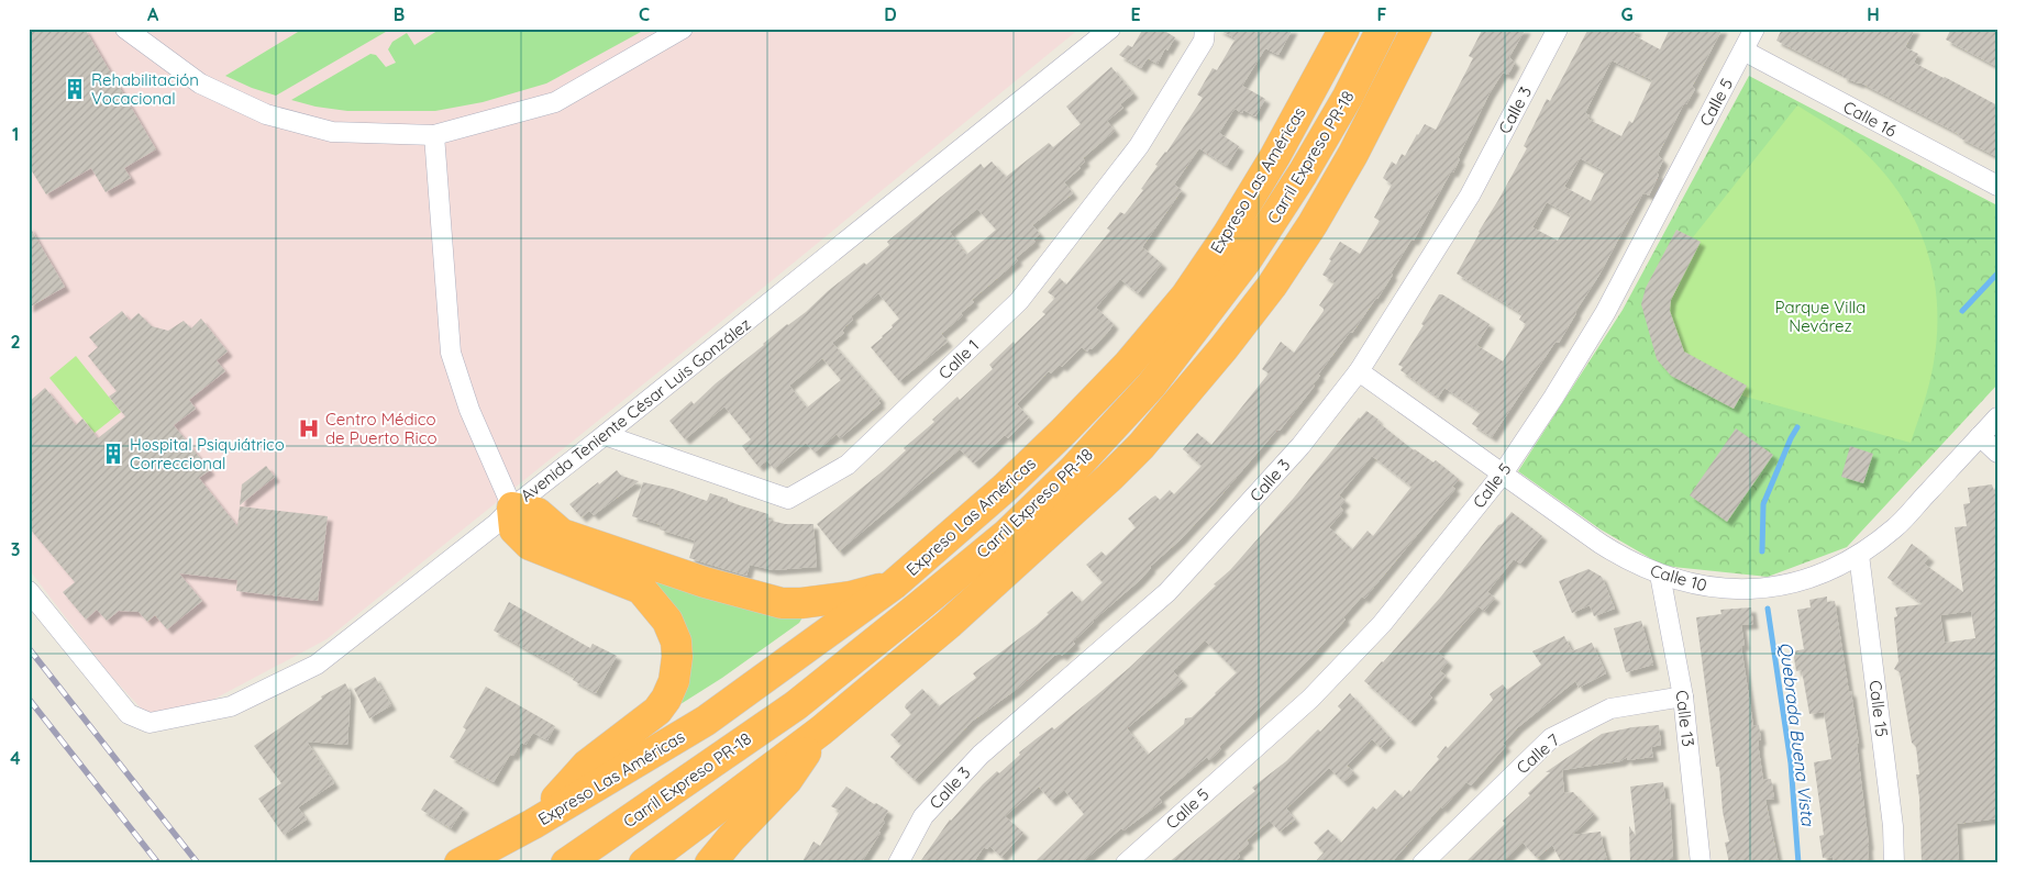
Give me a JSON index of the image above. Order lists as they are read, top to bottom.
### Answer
{
  "streets": {
    "highway": ["Carril Expreso PR-18", "Expreso Las Américas"],
    "street": [
      "Calle 5",
      "Calle 3",
      "Calle 16",
      "Calle 1",
      "Avenida Teniente César Luis González",
      "Calle 10",
      "Calle 15",
      "Calle 13",
      "Calle 7"
    ]
  },
  "crossings": [
    ["Calle 5", "Calle 16"],
    ["Calle 5", "Calle 10"],
    ["Calle 3", "Calle 10"],
    ["Calle 1", "Avenida Teniente César Luis González"],
    ["Calle 10", "Calle 15"],
    ["Calle 10", "Calle 13"],
    ["Calle 13", "Calle 7"]
  ],
  "water": ["Quebrada Buena Vista"],
  "parks": ["Parque Villa Nevárez"],
  "places": {
    "building": ["Rehabilitación Vocacional", "Hospital Psiquiátrico Correccional"],
    "hospital": ["Centro Médico de Puerto Rico"]
  },
  "grid": {
    "columns": [
      "A",
      "B",
      "C",
      "D",
      "E",
      "F",
      "G",
      "H"
    ],
    "rows": [
      "1",
      "2",
      "3",
      "4"
    ]
  }
}
